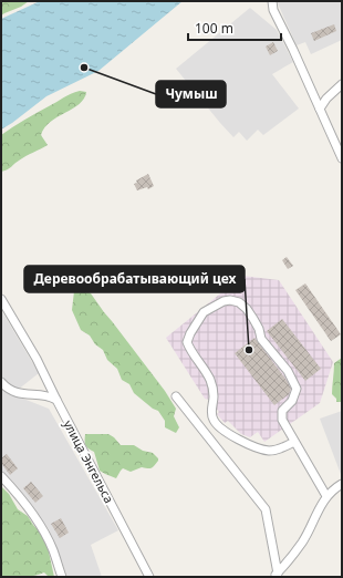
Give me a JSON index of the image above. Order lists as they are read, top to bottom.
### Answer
{
  "streets": {
    "street": ["улица Энгельса"]
  },
  "places": ["Чумыш", "Деревообрабатывающий цех"],
  "scale_bar": "100 m"
}
